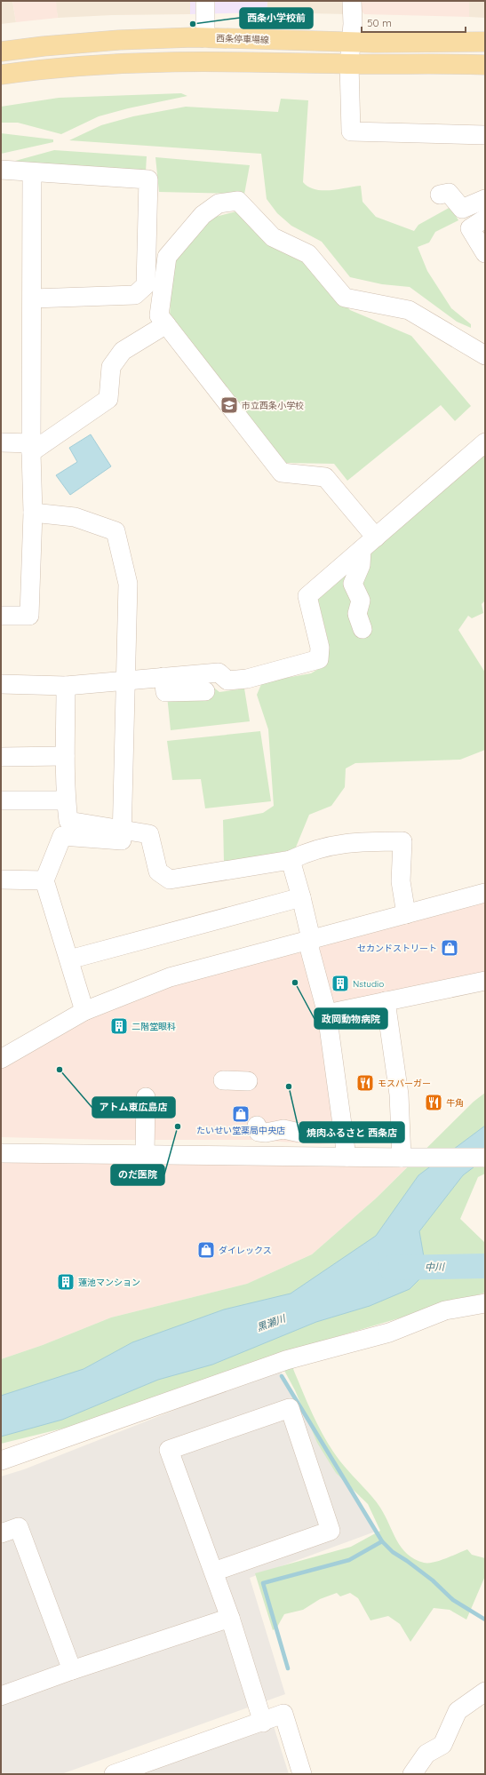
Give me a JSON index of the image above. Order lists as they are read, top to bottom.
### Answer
{
  "streets": {
    "main road": ["西条停車場線"]
  },
  "water": ["中川", "黒瀬川"],
  "places": {
    "other": [
      "西条小学校前",
      "政岡動物病院",
      "アトム東広島店",
      "焼肉ふるさと 西条店",
      "のだ医院"
    ],
    "school or university": ["市立西条小学校"],
    "shop": ["セカンドストリート", "たいせい堂薬局中央店", "ダイレックス"],
    "building": ["Nstudio", "二階堂眼科", "蓮池マンション"],
    "restaurant": ["モスバーガー", "牛角"]
  },
  "scale_bar": "50 m"
}
